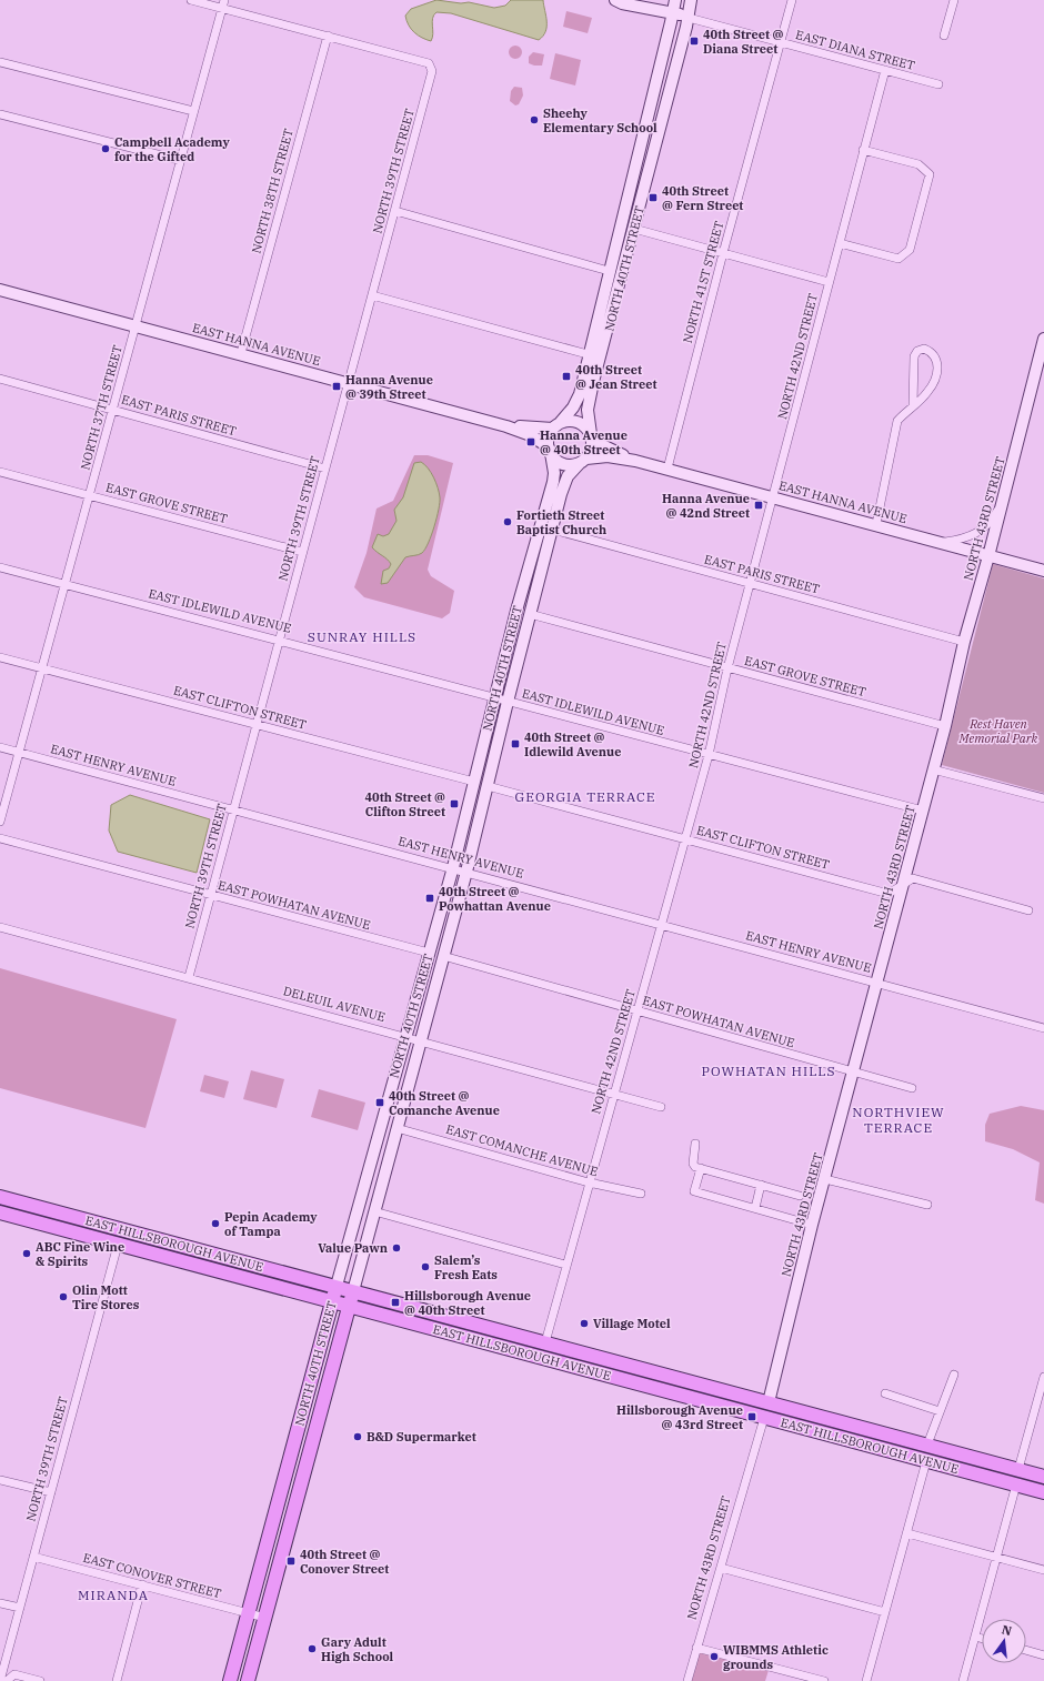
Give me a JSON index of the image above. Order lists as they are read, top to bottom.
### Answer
{
  "streets": {
    "main road": [
      "NORTH 40TH STREET",
      "EAST HANNA AVENUE",
      "NORTH 43RD STREET",
      "EAST HILLSBOROUGH AVENUE"
    ],
    "street": [
      "EAST DIANA STREET",
      "NORTH 39TH STREET",
      "NORTH 38TH STREET",
      "NORTH 41ST STREET",
      "NORTH 42ND STREET",
      "NORTH 37TH STREET",
      "EAST PARIS STREET",
      "EAST GROVE STREET",
      "EAST IDLEWILD AVENUE",
      "EAST CLIFTON STREET",
      "EAST HENRY AVENUE",
      "EAST POWHATAN AVENUE",
      "DELEUIL AVENUE",
      "EAST COMANCHE AVENUE",
      "EAST CONOVER STREET"
    ]
  },
  "crossings": [
    ["EAST DIANA STREET", "NORTH 40TH STREET"],
    ["EAST DIANA STREET", "NORTH 41ST STREET"],
    ["EAST DIANA STREET", "NORTH 42ND STREET"],
    ["NORTH 39TH STREET", "NORTH 38TH STREET"],
    ["NORTH 39TH STREET", "EAST HANNA AVENUE"],
    ["NORTH 39TH STREET", "EAST PARIS STREET"],
    ["NORTH 39TH STREET", "EAST GROVE STREET"],
    ["NORTH 39TH STREET", "EAST IDLEWILD AVENUE"],
    ["NORTH 39TH STREET", "EAST CLIFTON STREET"],
    ["NORTH 39TH STREET", "EAST HENRY AVENUE"],
    ["NORTH 39TH STREET", "EAST POWHATAN AVENUE"],
    ["NORTH 39TH STREET", "DELEUIL AVENUE"],
    ["NORTH 39TH STREET", "EAST HILLSBOROUGH AVENUE"],
    ["NORTH 39TH STREET", "EAST CONOVER STREET"],
    ["NORTH 38TH STREET", "EAST HANNA AVENUE"],
    ["NORTH 40TH STREET", "EAST HANNA AVENUE"],
    ["NORTH 40TH STREET", "EAST PARIS STREET"],
    ["NORTH 40TH STREET", "EAST GROVE STREET"],
    ["NORTH 40TH STREET", "EAST IDLEWILD AVENUE"],
    ["NORTH 40TH STREET", "EAST CLIFTON STREET"],
    ["NORTH 40TH STREET", "EAST HENRY AVENUE"],
    ["NORTH 40TH STREET", "EAST POWHATAN AVENUE"],
    ["NORTH 40TH STREET", "DELEUIL AVENUE"],
    ["NORTH 40TH STREET", "EAST COMANCHE AVENUE"],
    ["NORTH 40TH STREET", "EAST HILLSBOROUGH AVENUE"],
    ["NORTH 40TH STREET", "EAST CONOVER STREET"],
    ["NORTH 41ST STREET", "EAST HANNA AVENUE"],
    ["EAST HANNA AVENUE", "NORTH 42ND STREET"],
    ["EAST HANNA AVENUE", "NORTH 37TH STREET"],
    ["EAST HANNA AVENUE", "NORTH 43RD STREET"],
    ["NORTH 42ND STREET", "EAST PARIS STREET"],
    ["NORTH 42ND STREET", "EAST GROVE STREET"],
    ["NORTH 42ND STREET", "EAST IDLEWILD AVENUE"],
    ["NORTH 42ND STREET", "EAST CLIFTON STREET"],
    ["NORTH 42ND STREET", "EAST HENRY AVENUE"],
    ["NORTH 42ND STREET", "EAST POWHATAN AVENUE"],
    ["NORTH 42ND STREET", "DELEUIL AVENUE"],
    ["NORTH 42ND STREET", "EAST COMANCHE AVENUE"],
    ["NORTH 42ND STREET", "EAST HILLSBOROUGH AVENUE"],
    ["NORTH 37TH STREET", "EAST PARIS STREET"],
    ["NORTH 37TH STREET", "EAST GROVE STREET"],
    ["NORTH 37TH STREET", "EAST IDLEWILD AVENUE"],
    ["NORTH 37TH STREET", "EAST CLIFTON STREET"],
    ["NORTH 37TH STREET", "EAST HENRY AVENUE"],
    ["EAST PARIS STREET", "NORTH 43RD STREET"],
    ["EAST GROVE STREET", "NORTH 43RD STREET"],
    ["NORTH 43RD STREET", "EAST IDLEWILD AVENUE"],
    ["NORTH 43RD STREET", "EAST CLIFTON STREET"],
    ["NORTH 43RD STREET", "EAST HENRY AVENUE"],
    ["NORTH 43RD STREET", "EAST POWHATAN AVENUE"],
    ["NORTH 43RD STREET", "EAST HILLSBOROUGH AVENUE"]
  ],
  "districts": [
    "SUNRAY HILLS",
    "GEORGIA TERRACE",
    "POWHATAN HILLS",
    "NORTHVIEW TERRACE",
    "MIRANDA"
  ],
  "parks": ["Rest Haven Memorial Park"],
  "places": {
    "transit": [
      "40th Street @ Diana Street",
      "40th Street @ Fern Street",
      "40th Street @ Jean Street",
      "Hanna Avenue @ 39th Street",
      "Hanna Avenue @ 40th Street",
      "Hanna Avenue @ 42nd Street",
      "40th Street @ Idlewild Avenue",
      "40th Street @ Clifton Street",
      "40th Street @ Powhattan Avenue",
      "40th Street @ Comanche Avenue",
      "Hillsborough Avenue @ 40th Street",
      "Hillsborough Avenue @ 43rd Street",
      "40th Street @ Conover Street"
    ],
    "other": [
      "Sheehy Elementary School",
      "Campbell Academy for the Gifted",
      "Fortieth Street Baptist Church",
      "Pepin Academy of Tampa",
      "Value Pawn",
      "ABC Fine Wine & Spirits",
      "Salem’s Fresh Eats",
      "Olin Mott Tire Stores",
      "Village Motel",
      "B&D Supermarket",
      "Gary Adult High School",
      "WIBMMS Athletic grounds"
    ]
  },
  "north": "top"
}
